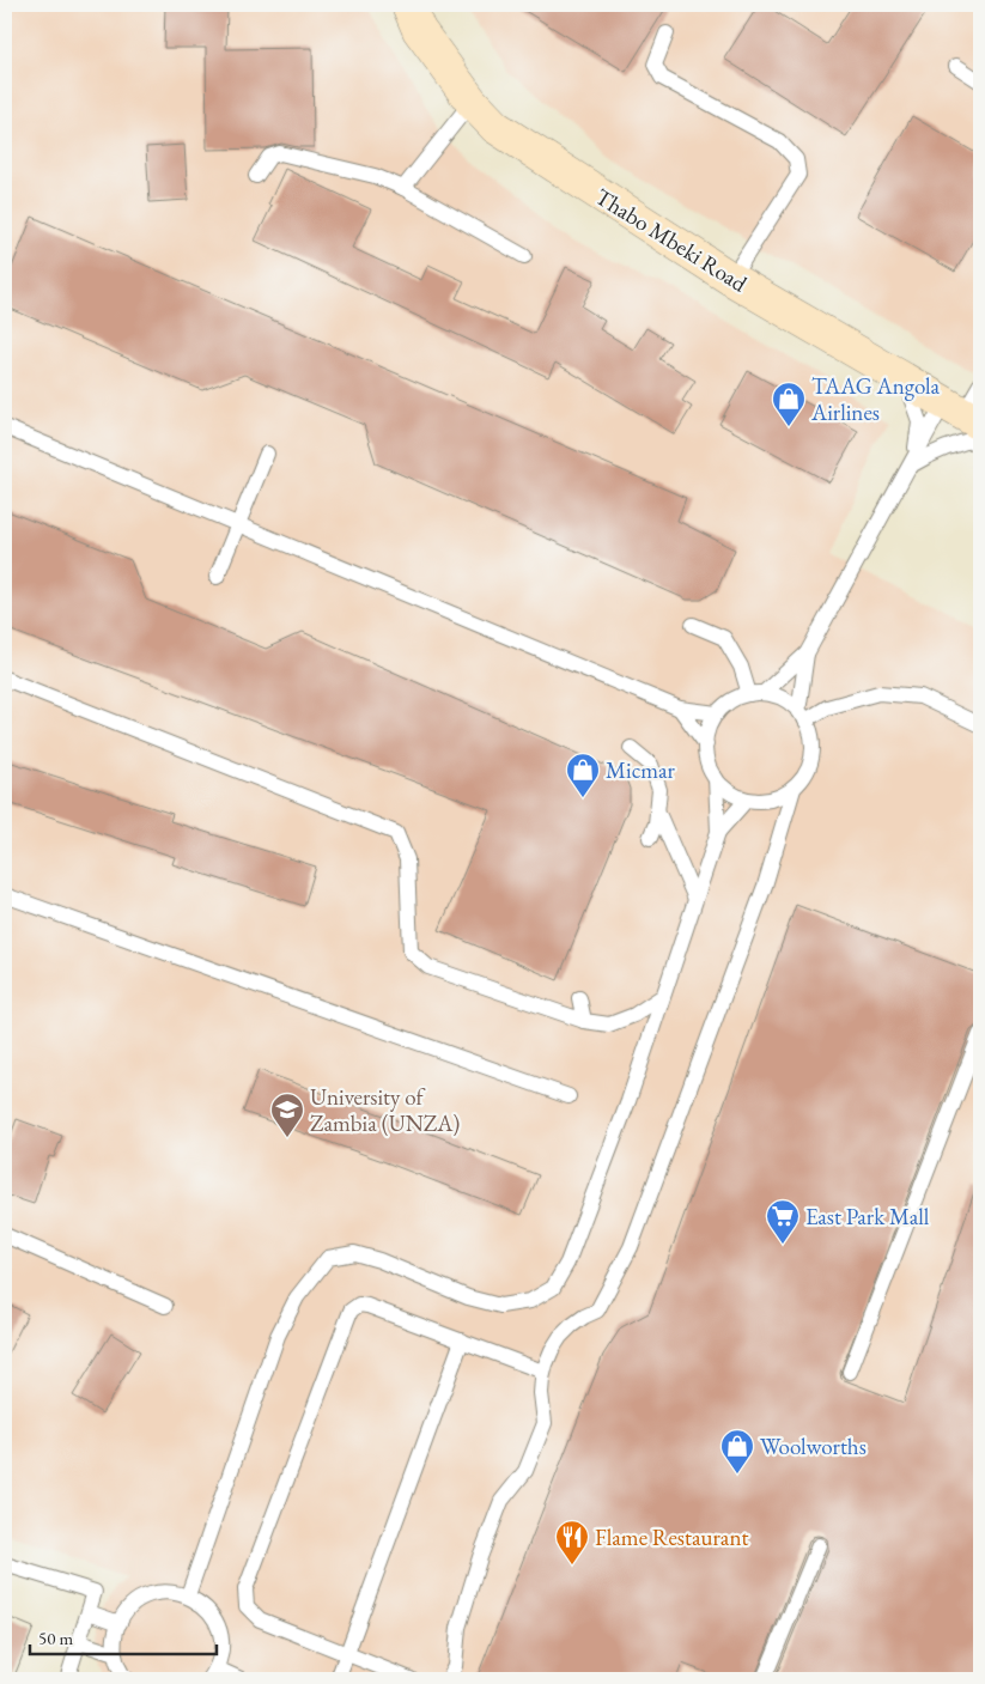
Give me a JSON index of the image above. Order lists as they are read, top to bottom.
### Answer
{
  "streets": {
    "main road": ["Thabo Mbeki Road"]
  },
  "places": {
    "shop": ["TAAG Angola Airlines", "Micmar", "Woolworths"],
    "school or university": ["University of Zambia (UNZA)"],
    "supermarket": ["East Park Mall"],
    "restaurant": ["Flame Restaurant"]
  },
  "scale_bar": "50 m"
}
